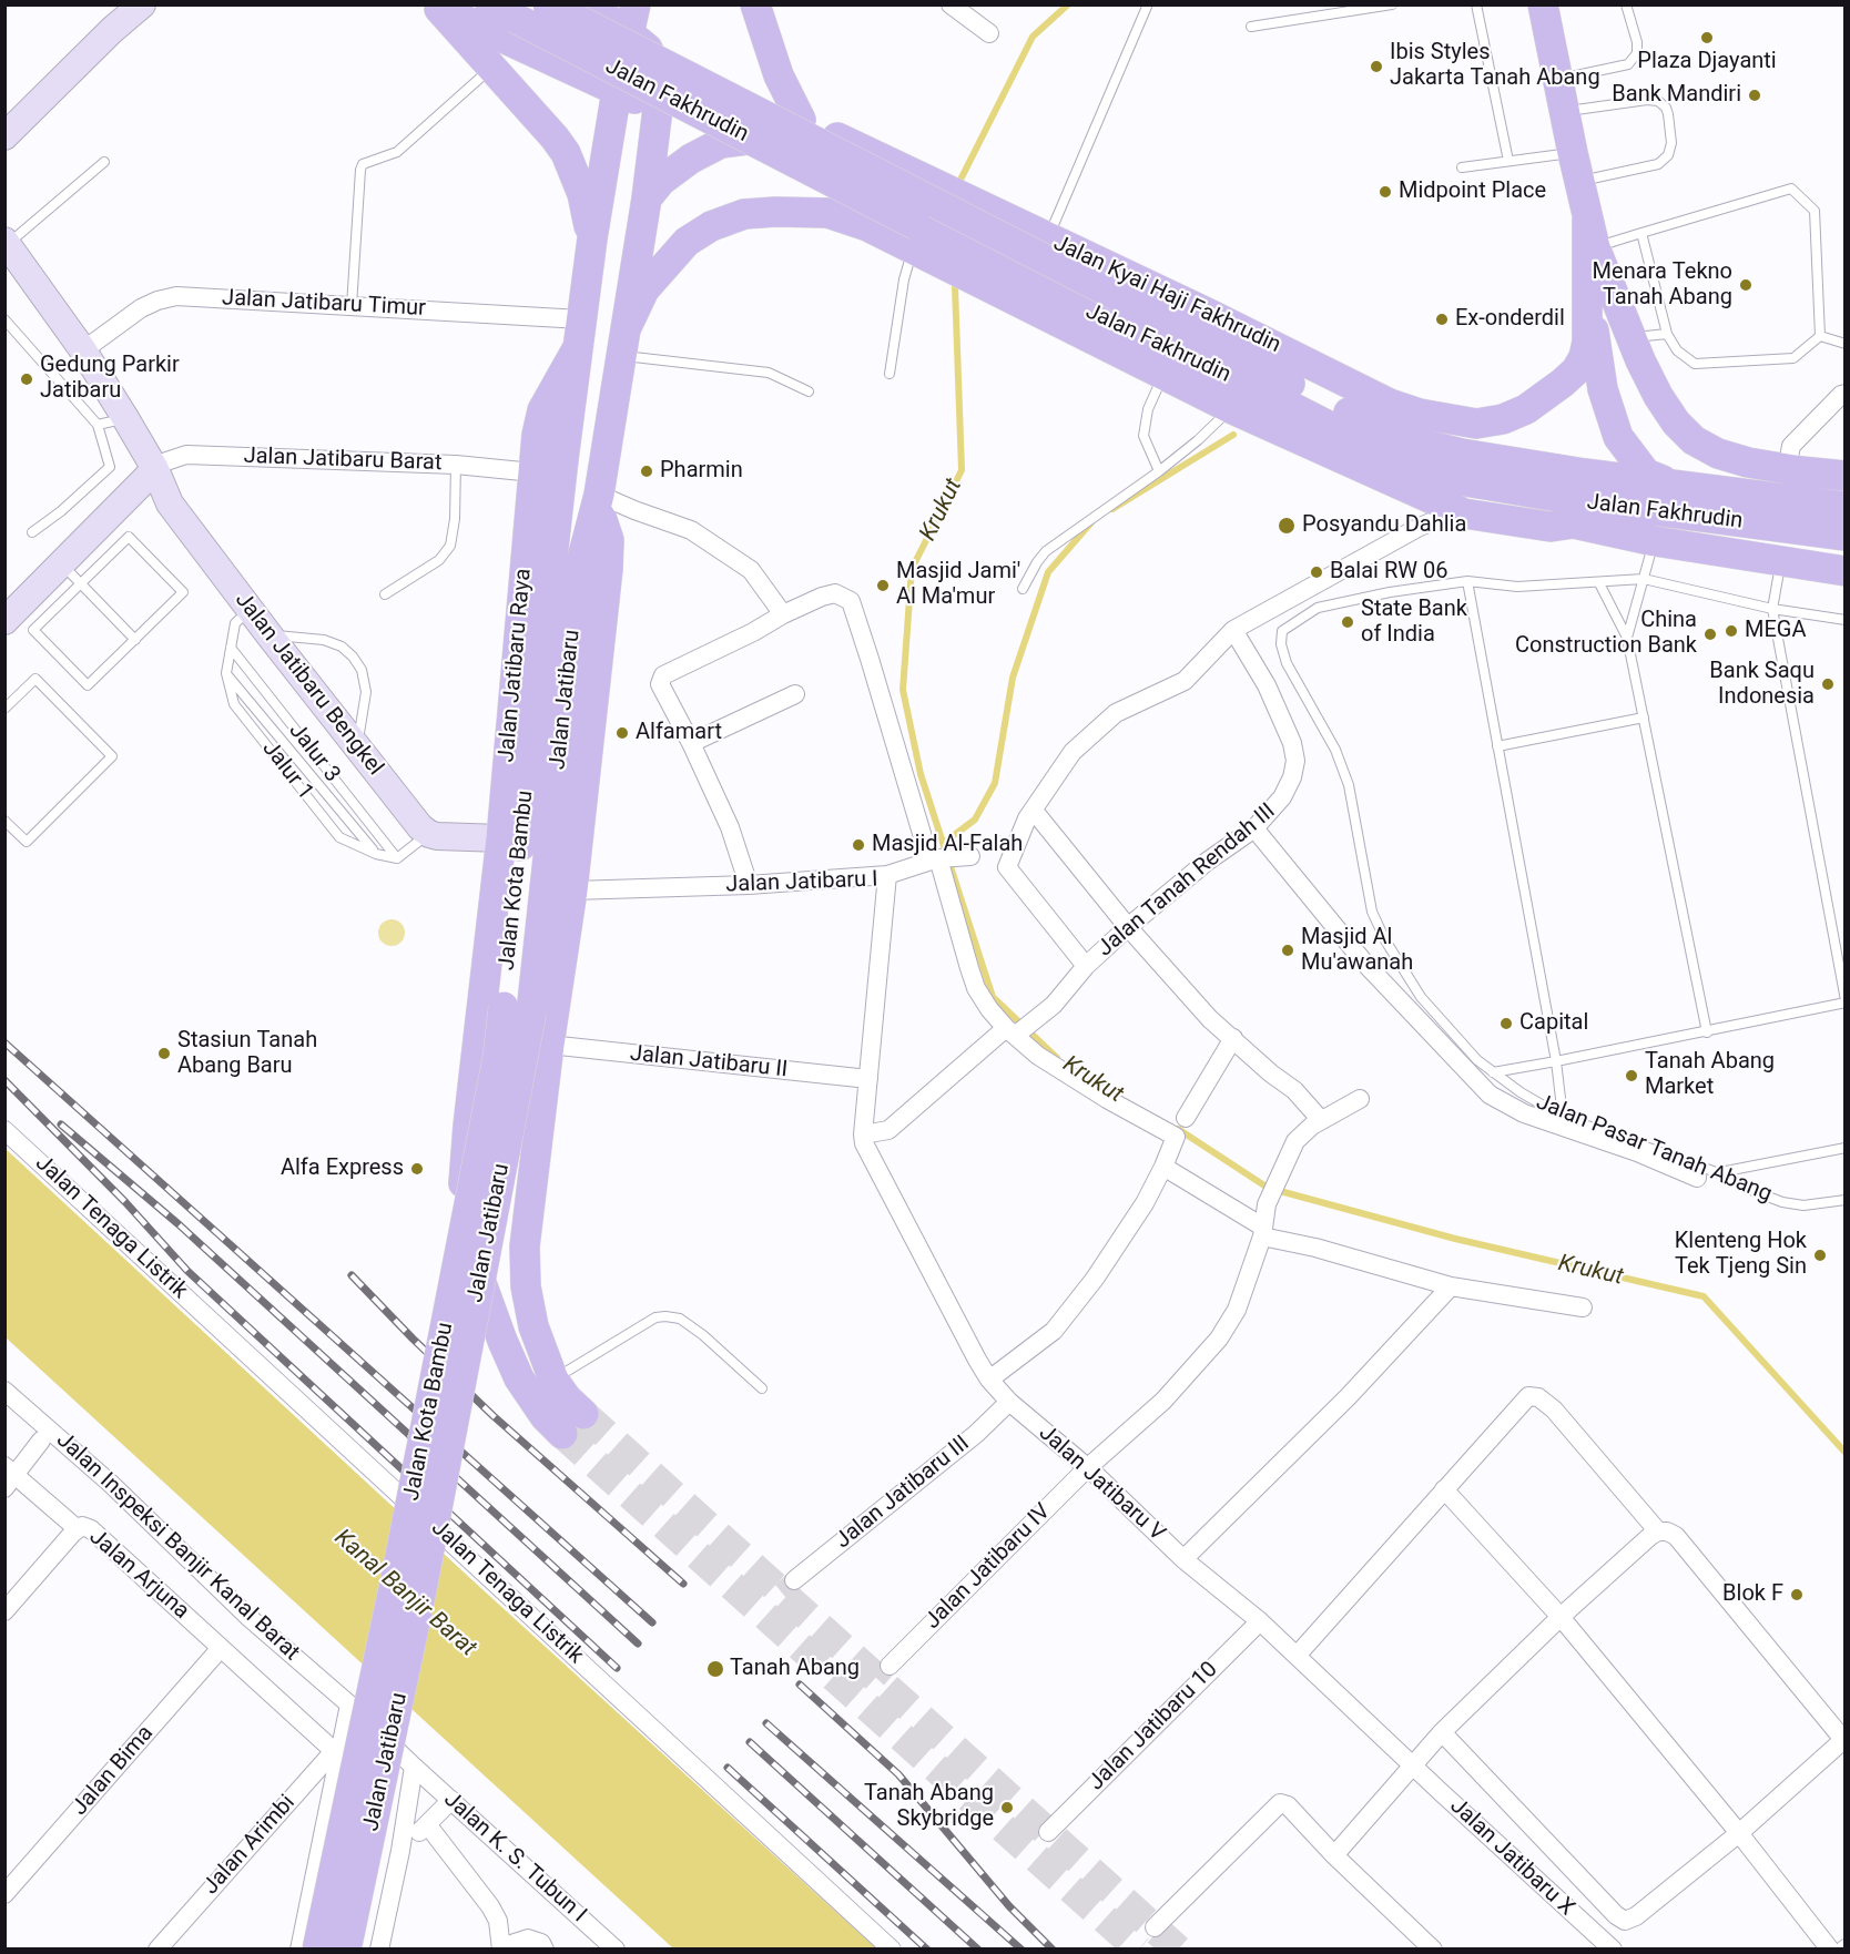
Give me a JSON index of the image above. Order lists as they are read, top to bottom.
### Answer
{
  "streets": {
    "main road": [
      "Jalan Fakhrudin",
      "Jalan Kyai Haji Fakhrudin",
      "Jalan Jatibaru Raya",
      "Jalan Jatibaru",
      "Jalan Kota Bambu"
    ],
    "street": [
      "Jalan Jatibaru Timur",
      "Jalan Jatibaru Barat",
      "Jalan Jatibaru Bengkel",
      "Jalan Tanah Rendah III",
      "Jalan Jatibaru I",
      "Jalan Jatibaru II",
      "Jalan Tenaga Listrik",
      "Jalan Jatibaru V",
      "Jalan Jatibaru III",
      "Jalan Inspeksi Banjir Kanal Barat",
      "Jalan Jatibaru IV",
      "Jalan Arjuna",
      "Jalan Jatibaru 10",
      "Jalan Bima",
      "Jalan Arimbi",
      "Jalan K. S. Tubun I",
      "Jalan Jatibaru X"
    ],
    "lane": ["Jalur 3", "Jalur 1", "Jalan Pasar Tanah Abang"]
  },
  "crossings": [
    ["Jalan Fakhrudin", "Jalan Jatibaru"],
    ["Jalan Kyai Haji Fakhrudin", "Jalan Jatibaru"],
    ["Jalan Jatibaru Timur", "Jalan Jatibaru Bengkel"],
    ["Jalan Jatibaru Barat", "Jalan Jatibaru Raya"],
    ["Jalan Jatibaru Barat", "Jalan Jatibaru Bengkel"],
    ["Jalan Jatibaru Raya", "Jalan Jatibaru"],
    ["Jalan Jatibaru Raya", "Jalan Kota Bambu"],
    ["Jalan Jatibaru", "Jalan Kota Bambu"],
    ["Jalan Jatibaru", "Jalan Jatibaru I"],
    ["Jalan Jatibaru", "Jalan Jatibaru II"],
    ["Jalan Tanah Rendah III", "Jalan Jatibaru I"],
    ["Jalan Tanah Rendah III", "Jalan Jatibaru V"],
    ["Jalan Jatibaru I", "Jalan Jatibaru II"],
    ["Jalan Jatibaru I", "Jalan Jatibaru V"],
    ["Jalan Jatibaru V", "Jalan Jatibaru III"],
    ["Jalan Jatibaru V", "Jalan Jatibaru IV"],
    ["Jalan Jatibaru V", "Jalan Jatibaru 10"],
    ["Jalan Jatibaru V", "Jalan Jatibaru X"],
    ["Jalan Inspeksi Banjir Kanal Barat", "Jalan K. S. Tubun I"],
    ["Jalan Arjuna", "Jalan Bima"],
    ["Jalan Arjuna", "Jalan Arimbi"]
  ],
  "water": ["Krukut", "Kanal Banjir Barat"],
  "places": [
    "Plaza Djayanti",
    "Ibis Styles Jakarta Tanah Abang",
    "Bank Mandiri",
    "Midpoint Place",
    "Menara Tekno Tanah Abang",
    "Ex-onderdil",
    "Gedung Parkir Jatibaru",
    "Pharmin",
    "Posyandu Dahlia",
    "Balai RW 06",
    "Masjid Jami' Al Ma'mur",
    "State Bank of India",
    "MEGA",
    "China Construction Bank",
    "Bank Saqu Indonesia",
    "Alfamart",
    "Masjid Al-Falah",
    "Masjid Al Mu'awanah",
    "Capital",
    "Stasiun Tanah Abang Baru",
    "Tanah Abang Market",
    "Alfa Express",
    "Klenteng Hok Tek Tjeng Sin",
    "Blok F",
    "Tanah Abang",
    "Tanah Abang Skybridge"
  ]
}
